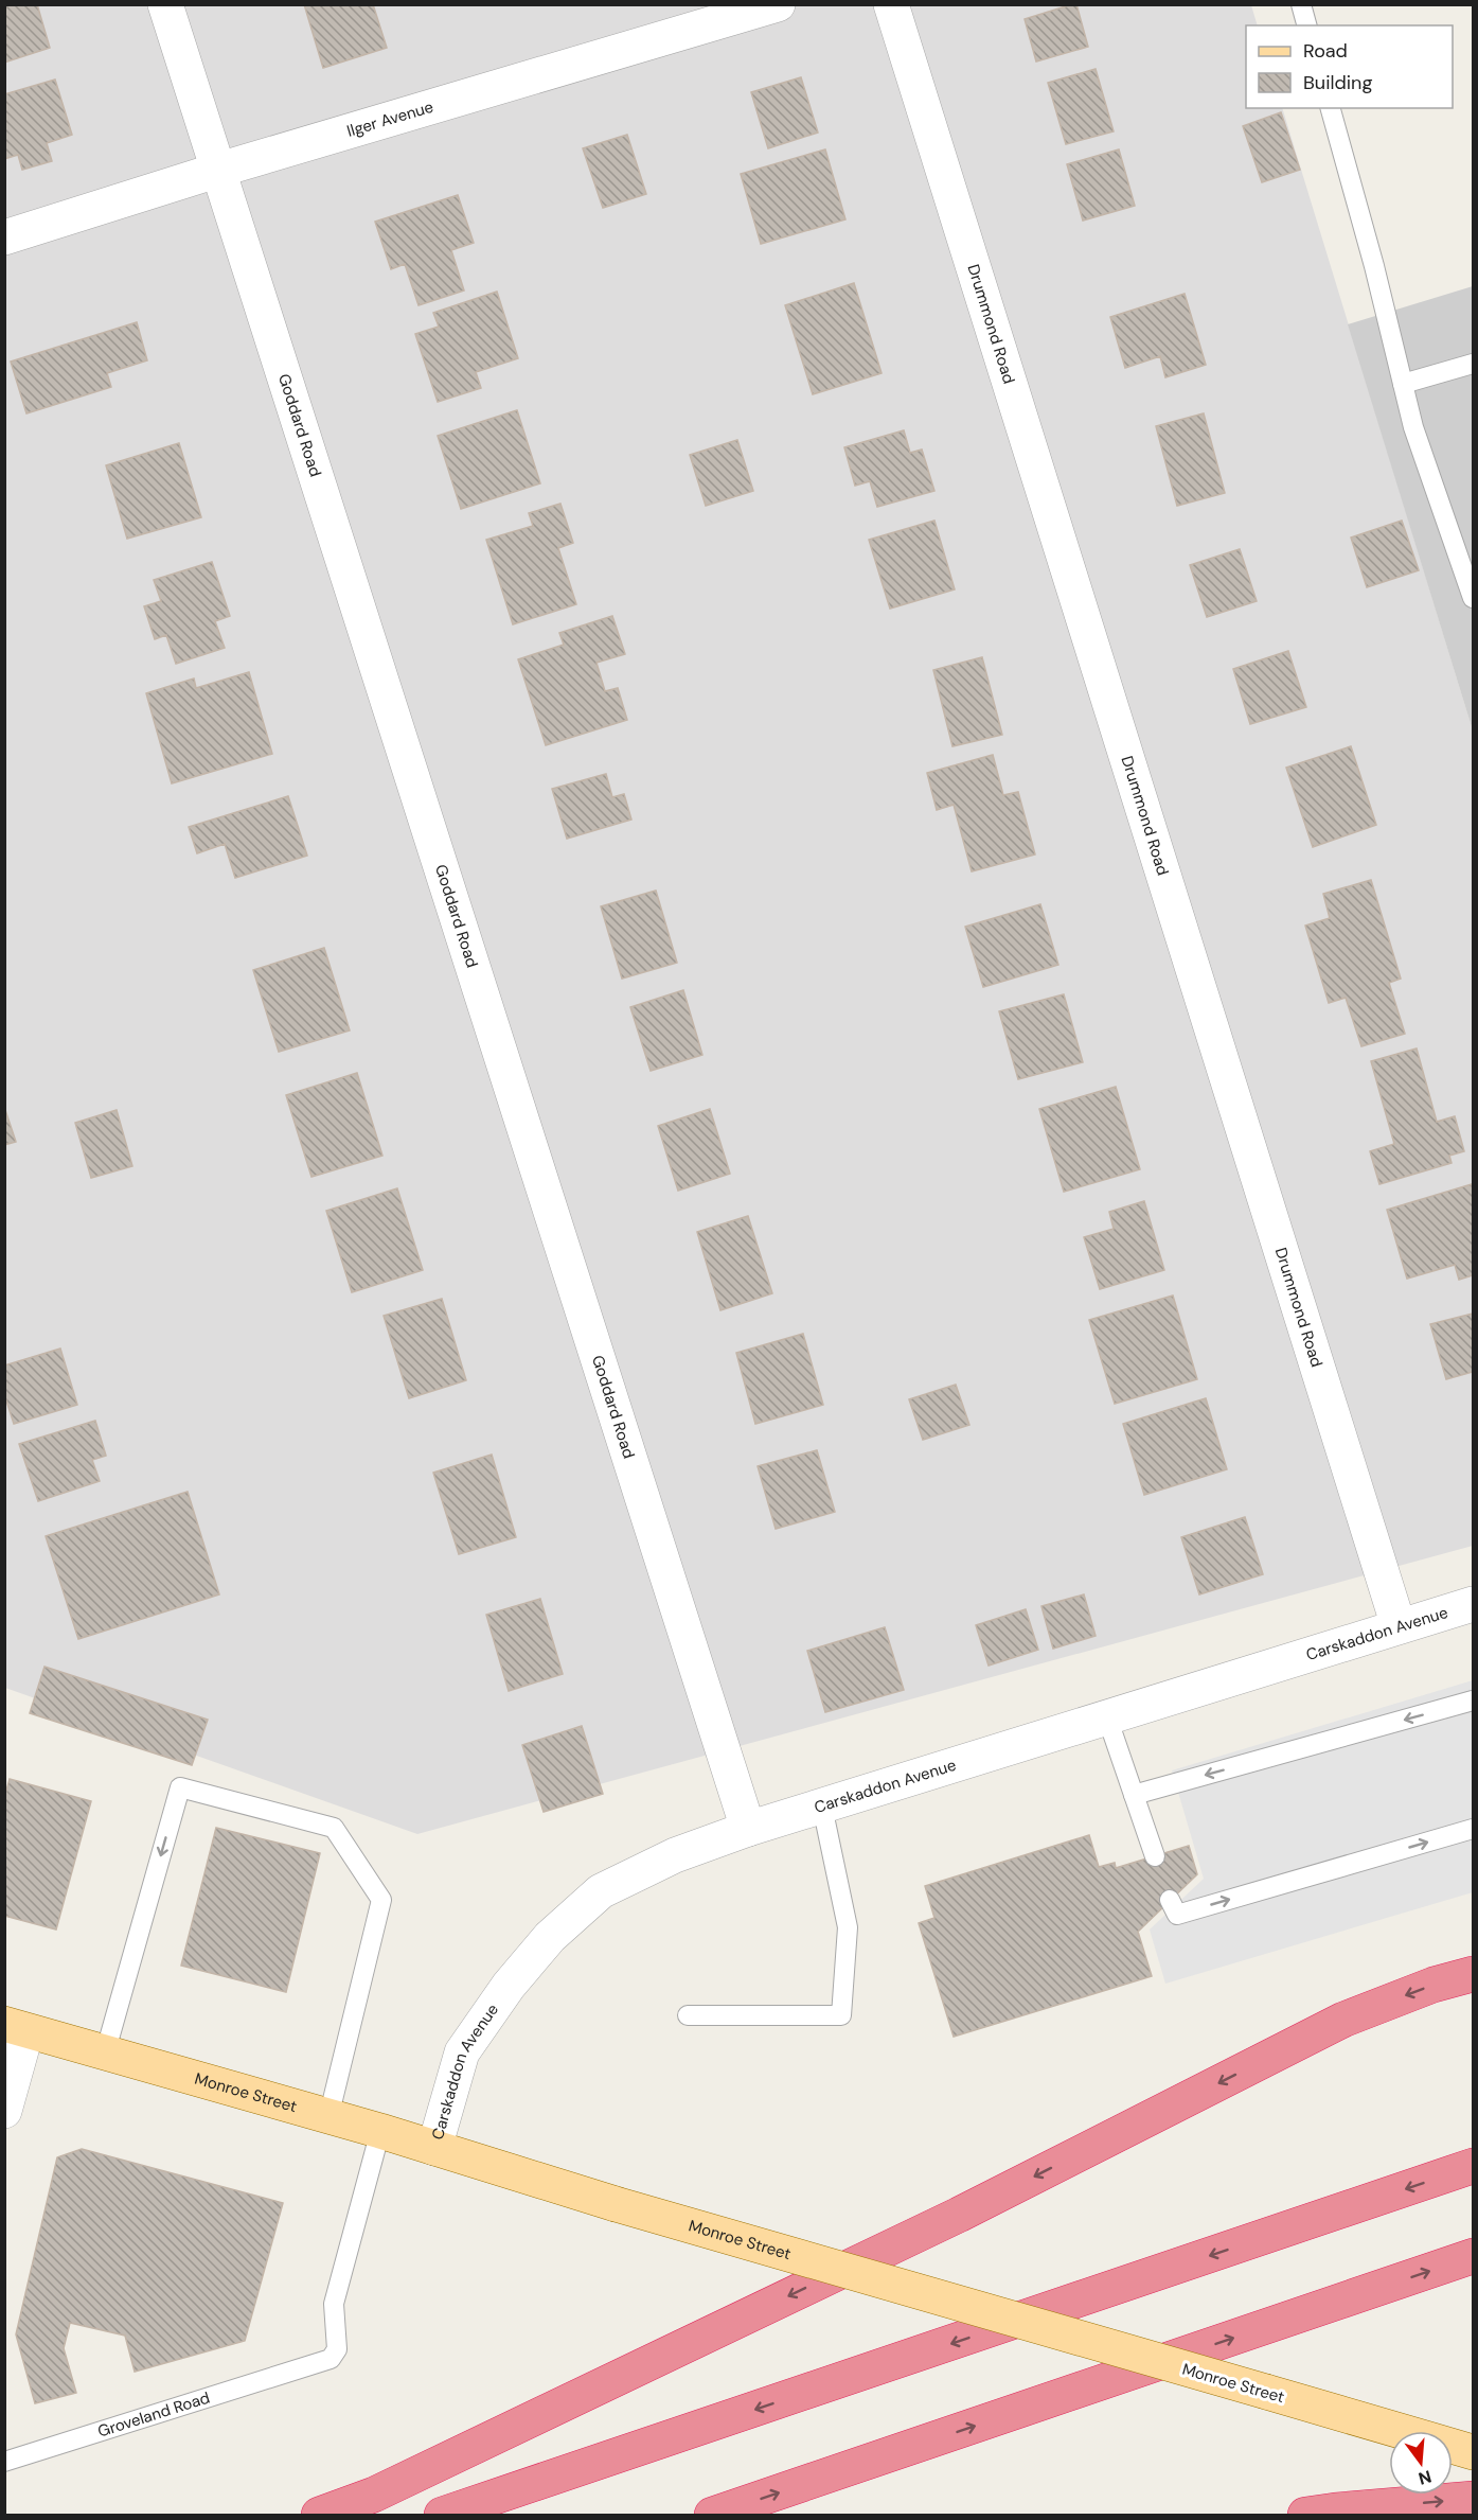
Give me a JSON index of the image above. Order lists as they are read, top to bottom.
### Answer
{
  "streets": {
    "main road": ["Monroe Street"],
    "street": [
      "Ilger Avenue",
      "Drummond Road",
      "Goddard Road",
      "Carskaddon Avenue"
    ],
    "lane": ["Groveland Road"]
  },
  "crossings": [
    ["Ilger Avenue", "Goddard Road"],
    ["Drummond Road", "Carskaddon Avenue"],
    ["Goddard Road", "Carskaddon Avenue"],
    ["Carskaddon Avenue", "Monroe Street"],
    ["Monroe Street", "Groveland Road"]
  ],
  "legend": ["Road", "Building"],
  "north": "bottom"
}
